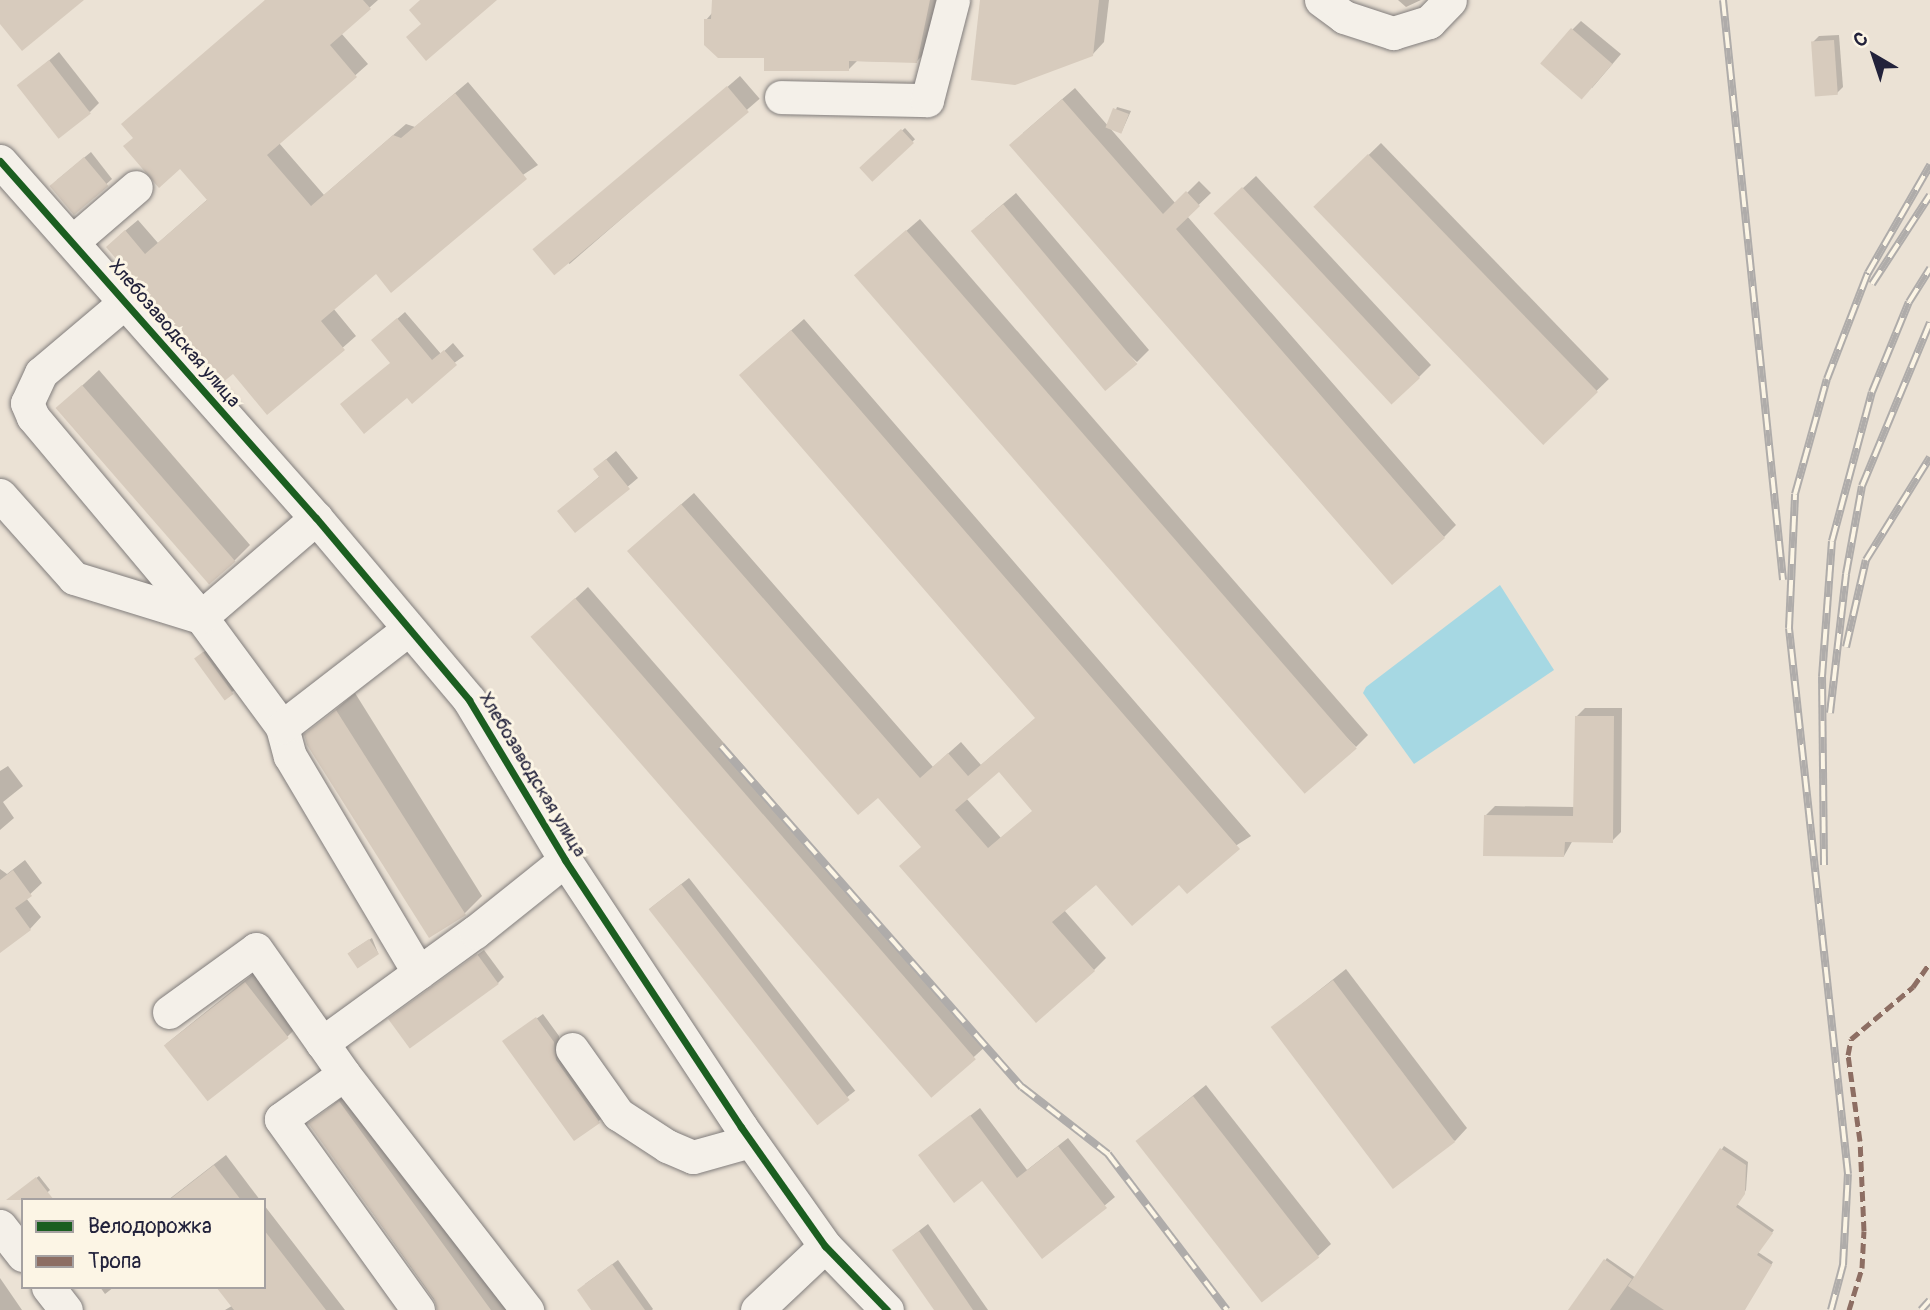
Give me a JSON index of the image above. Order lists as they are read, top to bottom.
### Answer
{
  "streets": {
    "street": ["Хлебозаводская улица"]
  },
  "legend": ["Велодорожка", "Тропа"],
  "north": "top left"
}
